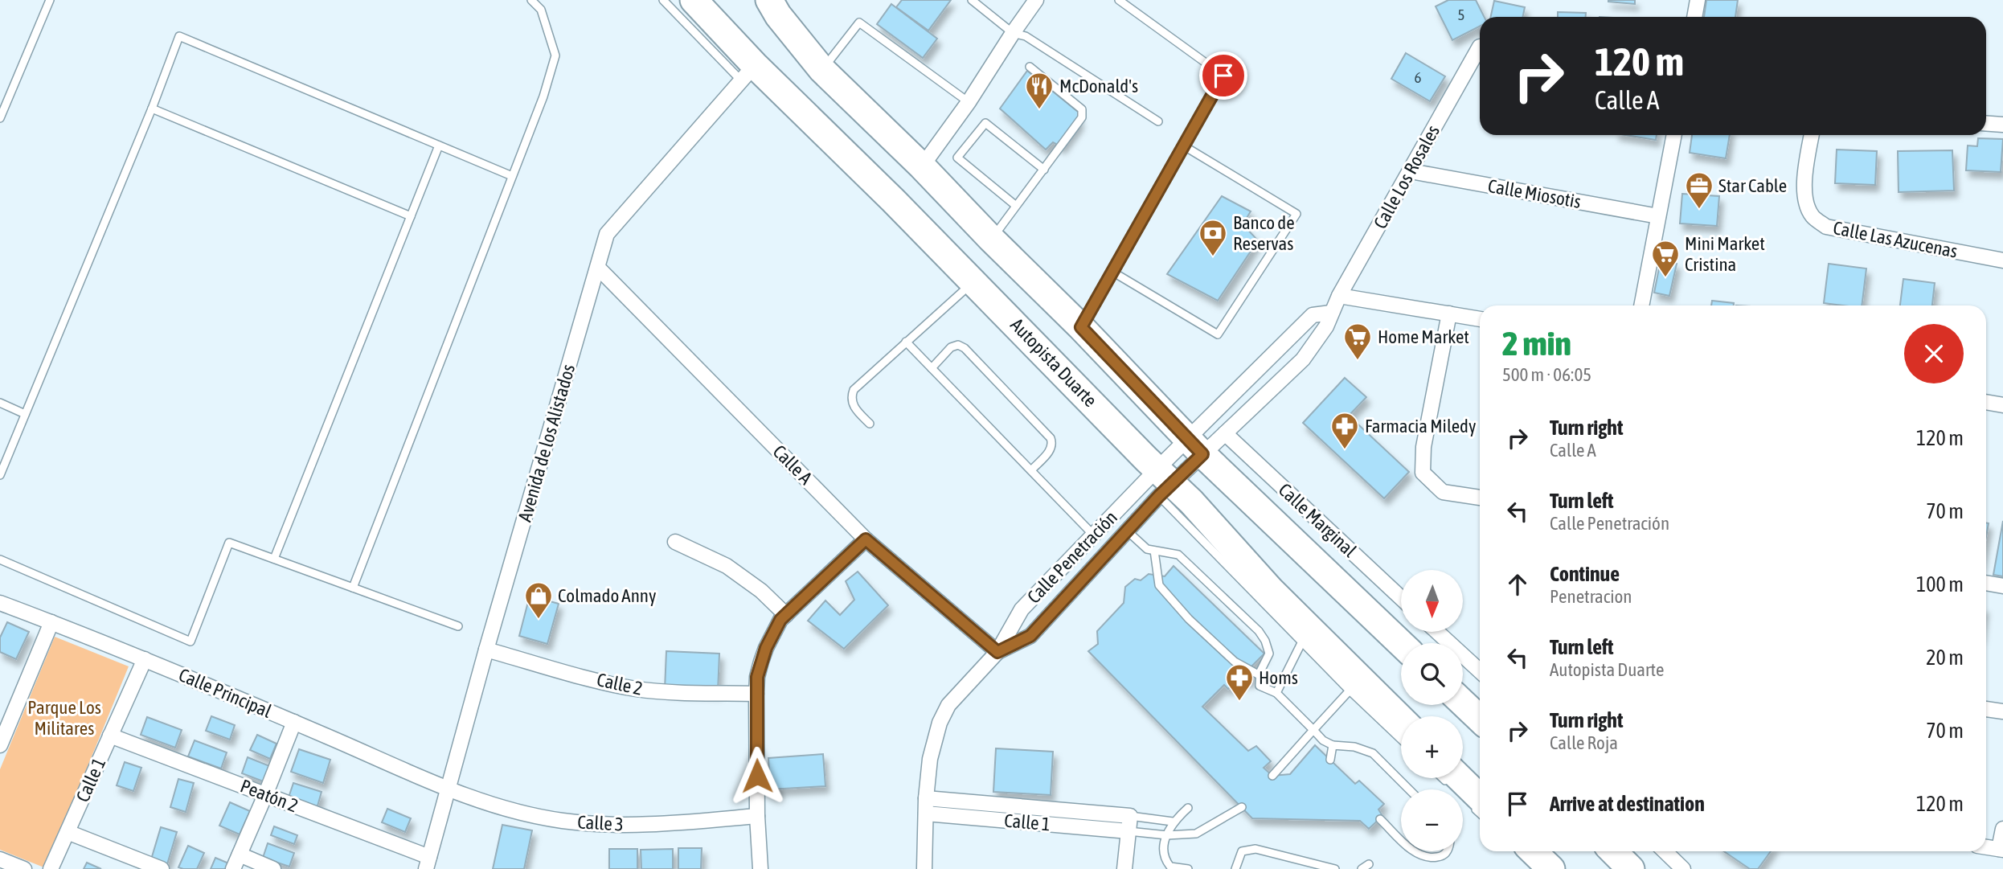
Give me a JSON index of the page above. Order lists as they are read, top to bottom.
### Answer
{
  "streets": {
    "highway": ["Autopista Duarte"],
    "street": [
      "Calle Los Rosales",
      "Calle Miosotis",
      "Calle Las Azucenas",
      "Avenida de los Alistados",
      "Calle A",
      "Calle Marginal",
      "Calle Penetración",
      "Calle 2",
      "Calle Principal",
      "Calle 1",
      "Peatón 2",
      "Calle 3"
    ]
  },
  "crossings": [
    ["Calle Los Rosales", "Calle Miosotis"],
    ["Calle Los Rosales", "Calle Marginal"],
    ["Autopista Duarte", "Avenida de los Alistados"],
    ["Autopista Duarte", "Calle Penetración"],
    ["Avenida de los Alistados", "Calle A"],
    ["Avenida de los Alistados", "Calle 2"],
    ["Avenida de los Alistados", "Calle Principal"],
    ["Avenida de los Alistados", "Peatón 2"],
    ["Avenida de los Alistados", "Calle 3"],
    ["Calle A", "Calle Penetración"],
    ["Calle Penetración", "Calle 1"],
    ["Calle Principal", "Calle 1"],
    ["Calle Principal", "Calle 3"],
    ["Calle 1", "Peatón 2"]
  ],
  "parks": ["Parque Los Militares"],
  "places": {
    "restaurant": ["McDonald's"],
    "office": ["Star Cable"],
    "bank": ["Banco de Reservas"],
    "supermarket": ["Mini Market Cristina", "Home Market"],
    "pharmacy": ["Farmacia Miledy", "Homs"],
    "shop": ["Colmado Anny"]
  },
  "house_numbers": ["5", "6"],
  "north": "bottom",
  "page": {
    "turn": ["120 m", "Calle A"],
    "heading": ["2 min", "500 m · 06:05"],
    "list": [
      {
        "name": "Turn right",
        "note": "Calle A",
        "value": "120 m"
      },
      {
        "name": "Turn left",
        "note": "Calle Penetración",
        "value": "70 m"
      },
      {
        "name": "Continue",
        "note": "Penetracion",
        "value": "100 m"
      },
      {
        "name": "Turn left",
        "note": "Autopista Duarte",
        "value": "20 m"
      },
      {
        "name": "Turn right",
        "note": "Calle Roja",
        "value": "70 m"
      },
      {
        "name": "Arrive at destination",
        "value": "120 m"
      }
    ],
    "map_buttons": ["+", "−"]
  }
}
